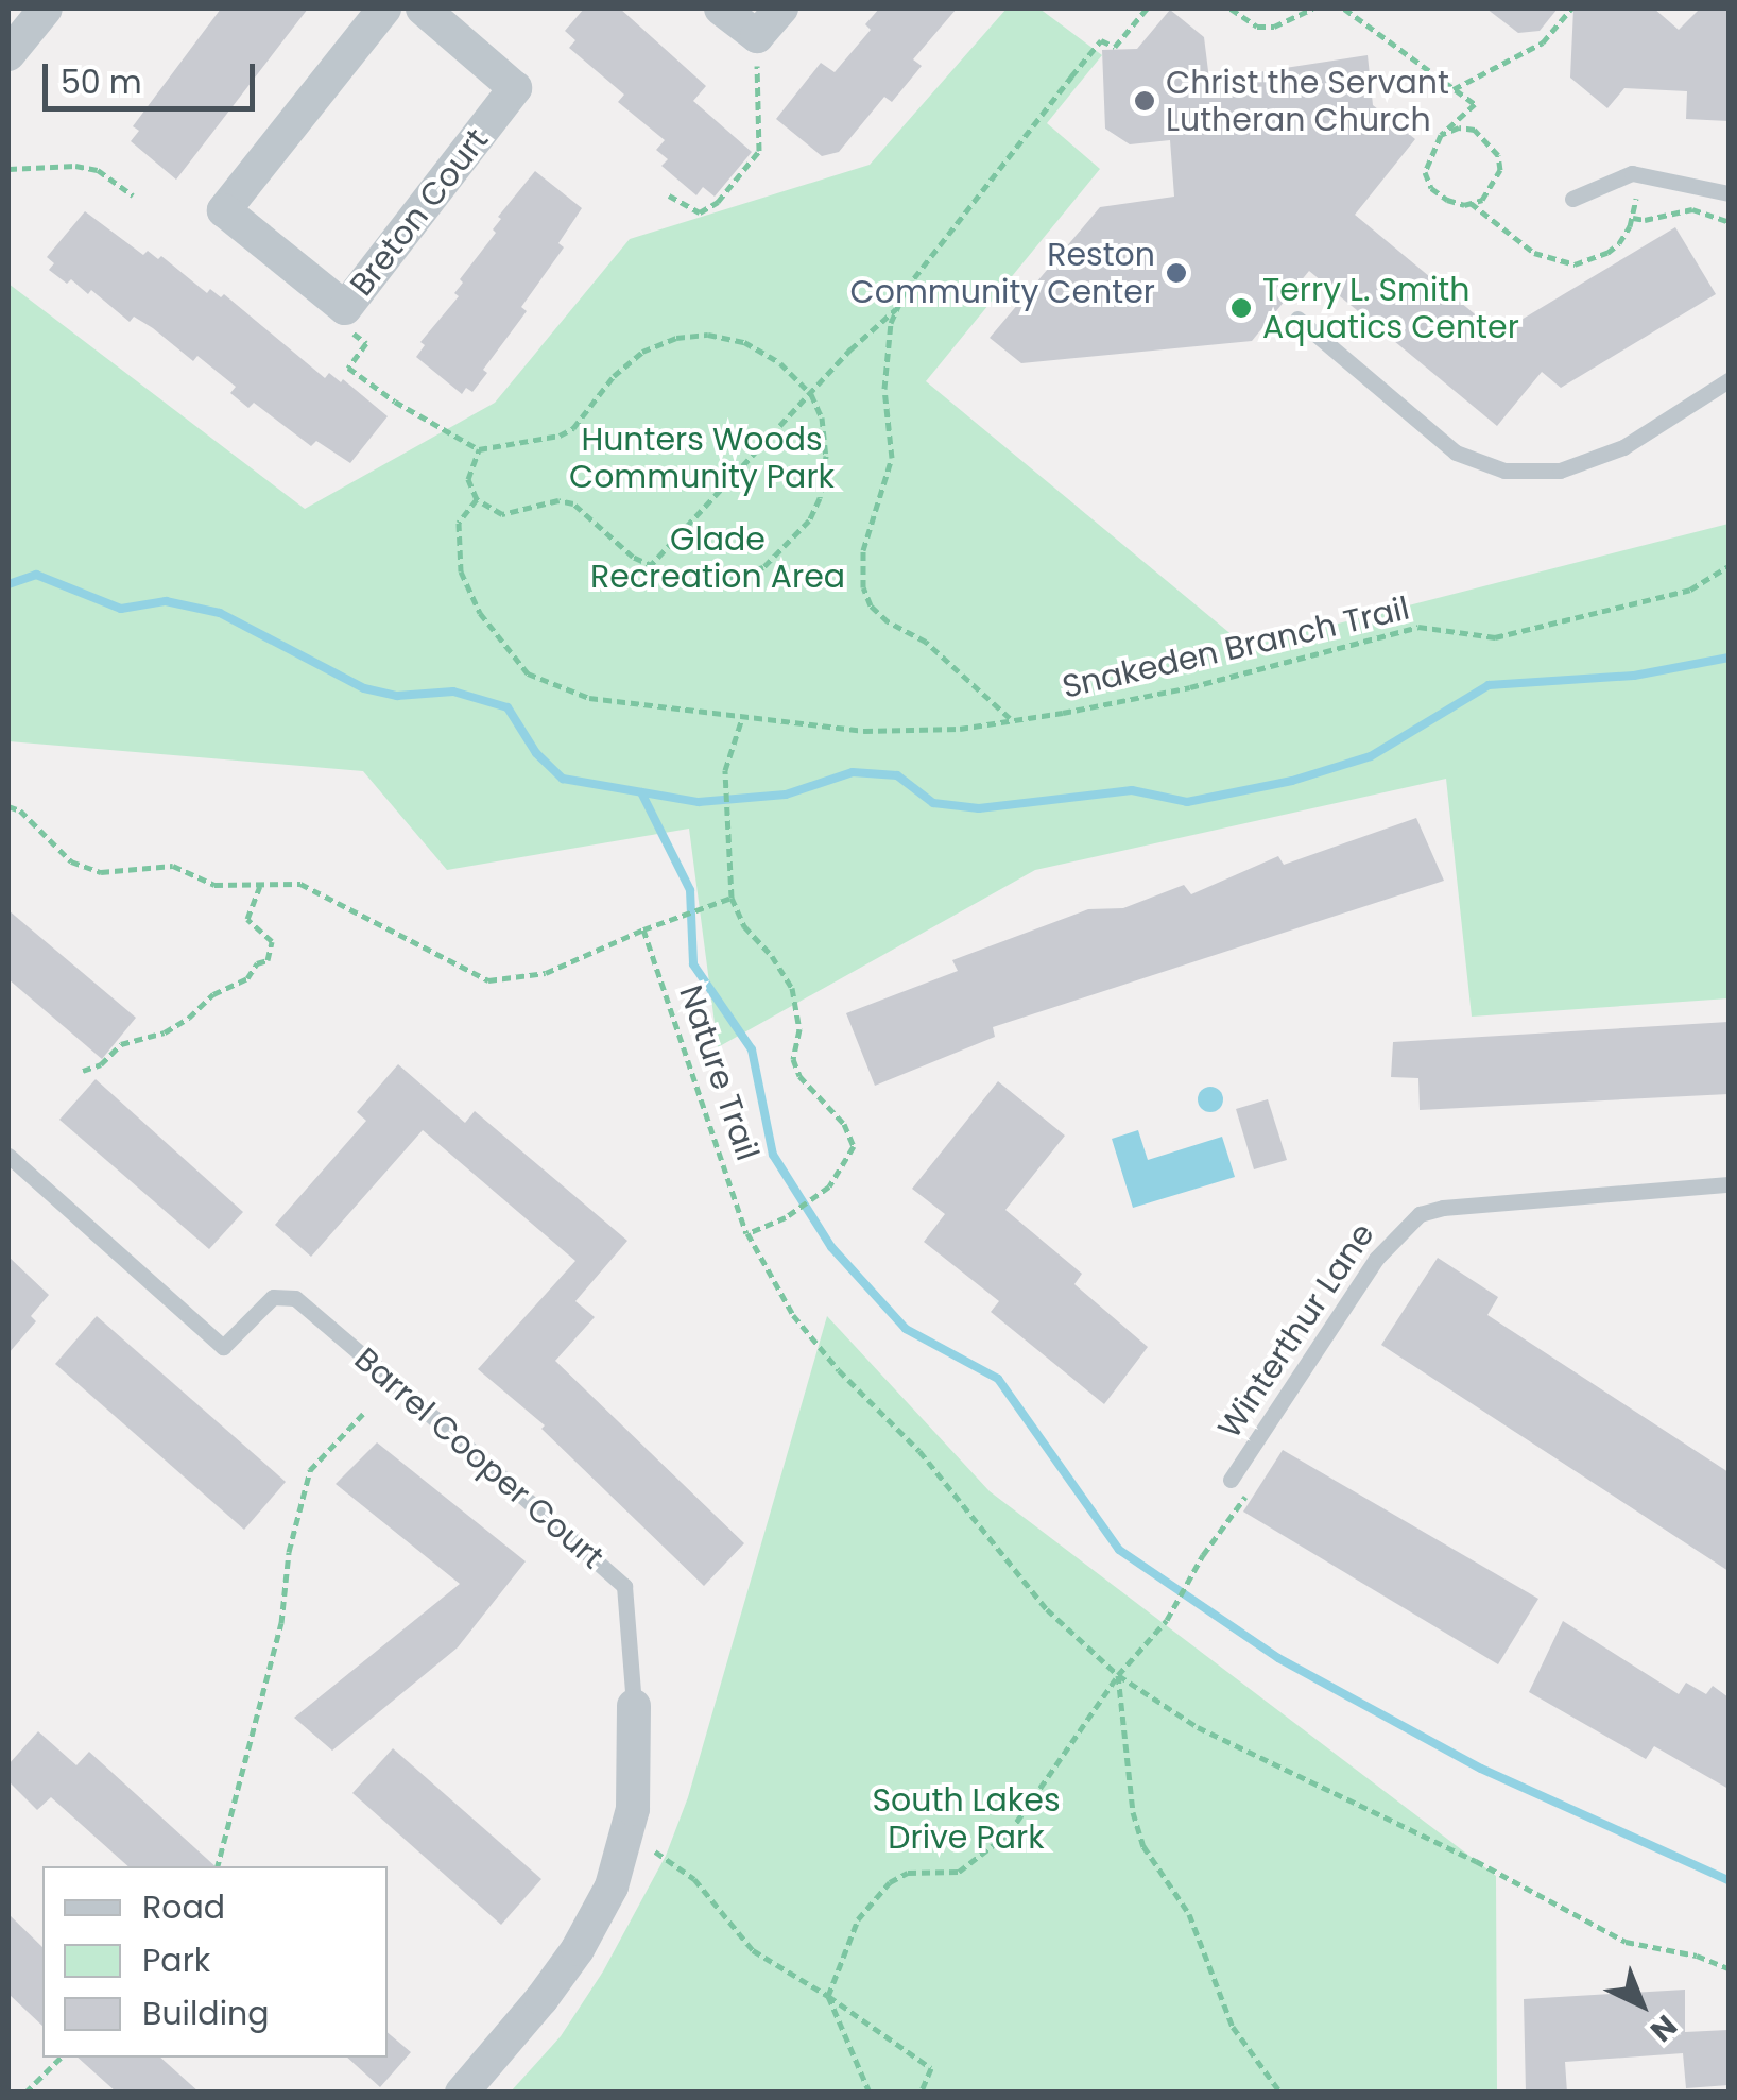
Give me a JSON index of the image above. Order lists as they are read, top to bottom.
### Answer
{
  "streets": {
    "street": ["Breton Court", "Barrel Cooper Court"],
    "lane": ["Winterthur Lane"],
    "path": ["Snakeden Branch Trail", "Nature Trail"]
  },
  "parks": ["Hunters Woods Community Park", "Glade Recreation Area", "South Lakes Drive Park"],
  "places": ["Christ the Servant Lutheran Church", "Reston Community Center", "Terry L. Smith Aquatics Center"],
  "legend": ["Road", "Park", "Building"],
  "scale_bar": "50 m",
  "north": "bottom right"
}
